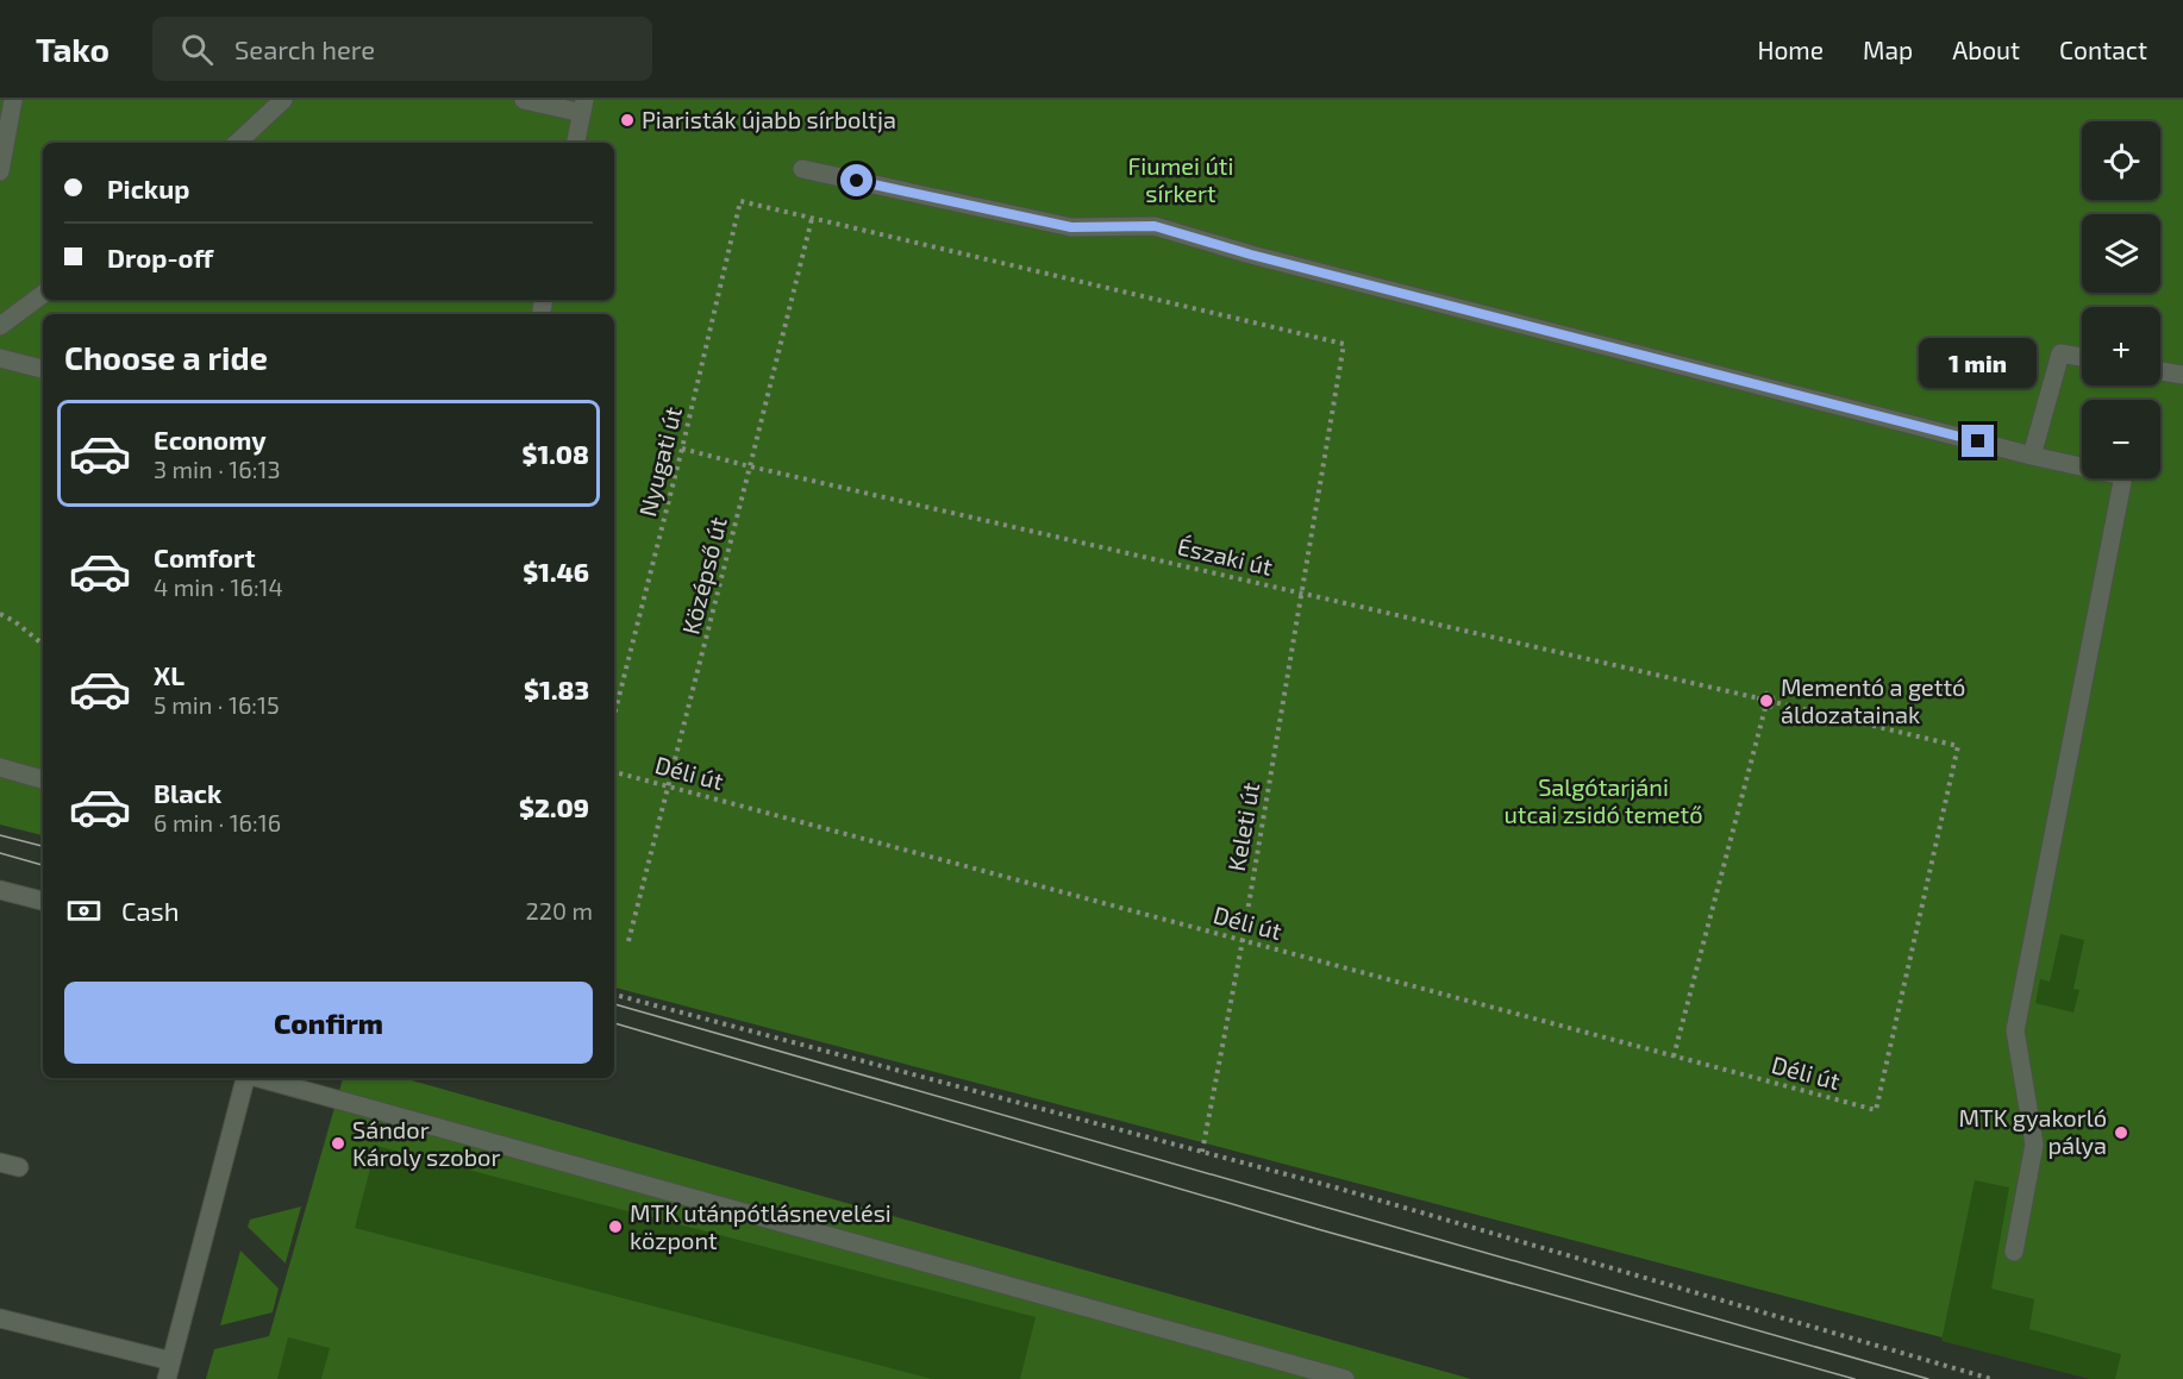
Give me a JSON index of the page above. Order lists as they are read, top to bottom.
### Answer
{
  "streets": {
    "path": [
      "Nyugati út",
      "Északi út",
      "Középső út",
      "Déli út",
      "Keleti út"
    ]
  },
  "crossings": [
    ["Nyugati út", "Északi út"],
    ["Nyugati út", "Középső út"],
    ["Nyugati út", "Keleti út"],
    ["Északi út", "Középső út"],
    ["Északi út", "Déli út"],
    ["Északi út", "Keleti út"],
    ["Középső út", "Déli út"],
    ["Középső út", "Keleti út"],
    ["Déli út", "Keleti út"]
  ],
  "parks": ["Fiumei úti sírkert", "Salgótarjáni utcai zsidó temető"],
  "places": [
    "Piaristák újabb sírboltja",
    "Mementó a gettó áldozatainak",
    "MTK gyakorló pálya",
    "Sándor Károly szobor",
    "MTK utánpótlásnevelési központ"
  ],
  "page": {
    "header": "Tako",
    "search": "Search here",
    "nav": [
      "Home",
      "Map",
      "About",
      "Contact"
    ],
    "map_buttons": ["+", "−"],
    "banner": ["Pickup", "Drop-off"],
    "heading": "Choose a ride",
    "bubble": "1 min",
    "list": [
      {
        "name": "Economy",
        "note": "3 min · 16:13",
        "value": "$1.08"
      },
      {
        "name": "Comfort",
        "note": "4 min · 16:14",
        "value": "$1.46"
      },
      {
        "name": "XL",
        "note": "5 min · 16:15",
        "value": "$1.83"
      },
      {
        "name": "Black",
        "note": "6 min · 16:16",
        "value": "$2.09"
      }
    ],
    "pay": ["Cash", "220 m"],
    "buttons": "Confirm"
  }
}
